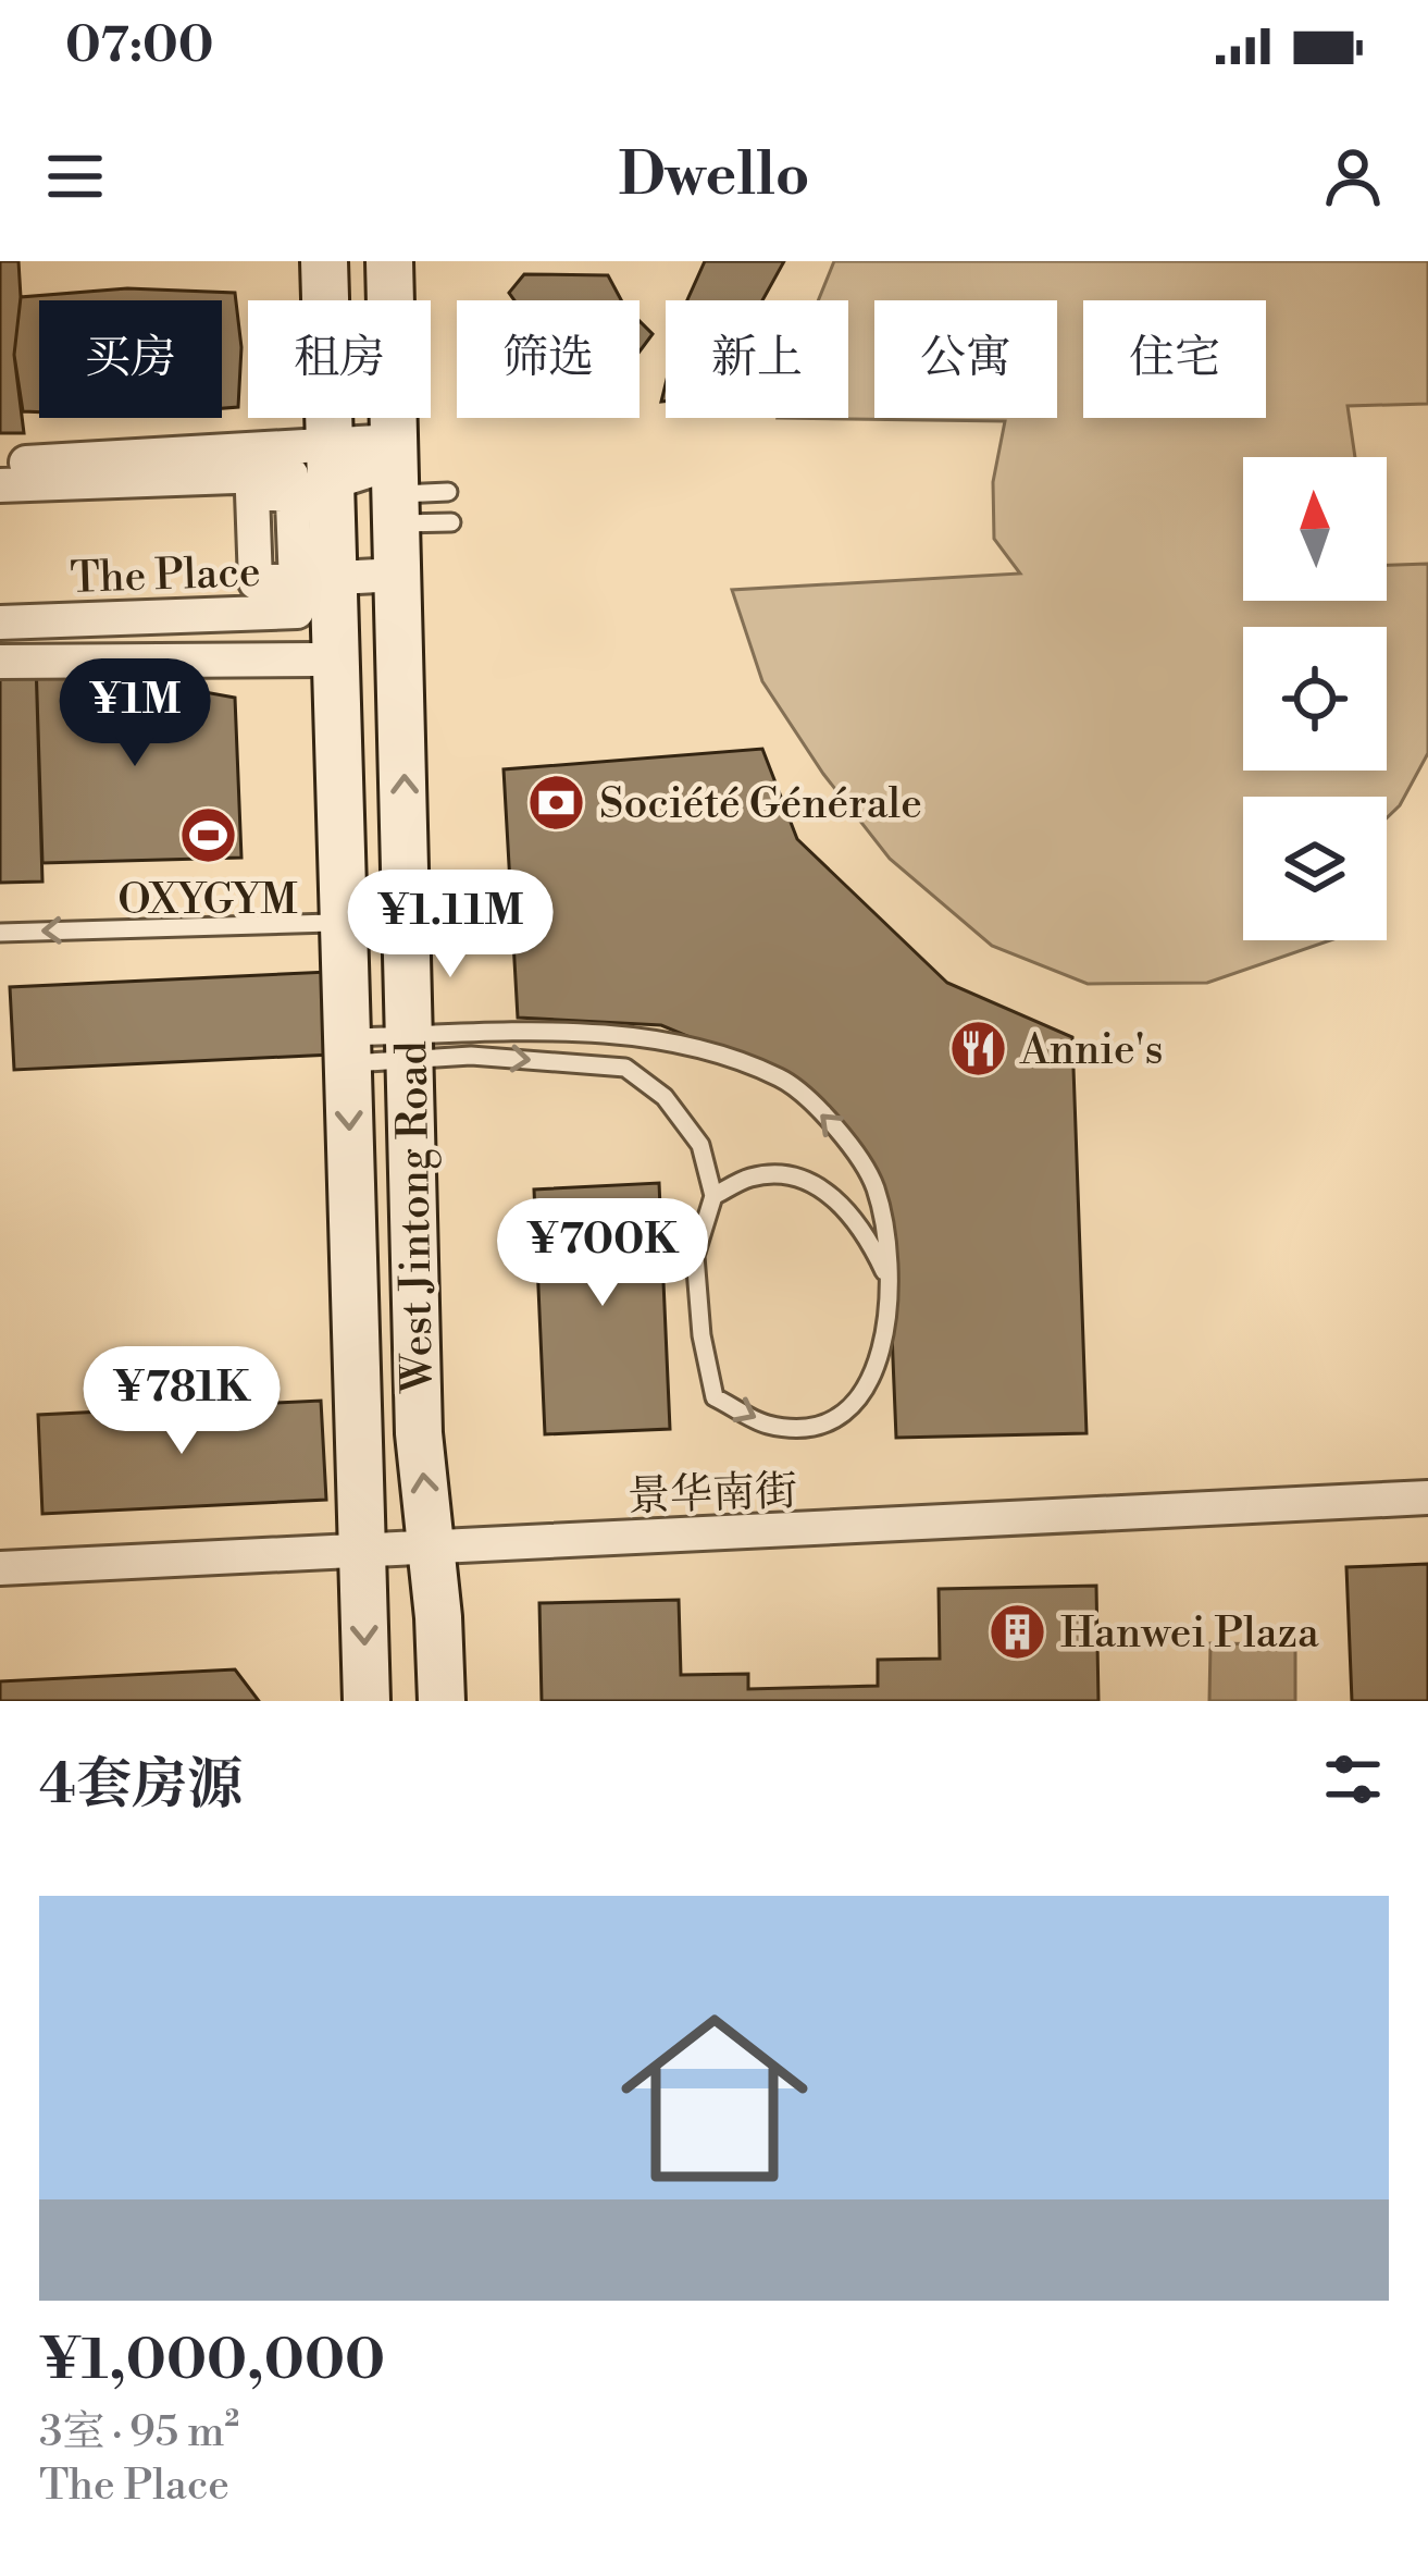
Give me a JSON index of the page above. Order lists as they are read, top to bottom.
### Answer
{
  "streets": {
    "main road": ["West Jintong Road"],
    "street": ["The Place", "景华南街"]
  },
  "crossings": [
    ["The Place", "West Jintong Road"],
    ["West Jintong Road", "景华南街"]
  ],
  "places": {
    "bank": ["Société Générale"],
    "sports": ["OXYGYM"],
    "restaurant": ["Annie's"],
    "building": ["Hanwei Plaza"]
  },
  "north": "top",
  "page": {
    "status": "07:00",
    "header": "Dwello",
    "chip": [
      "买房",
      "租房",
      "筛选",
      "新上",
      "公寓",
      "住宅"
    ],
    "price": [
      "¥1M",
      "¥1.11M",
      "¥700K",
      "¥781K"
    ],
    "heading": "4套房源",
    "list": [
      {
        "name": "¥1,000,000",
        "note": "3室 · 95 m² · The Place"
      }
    ]
  }
}
